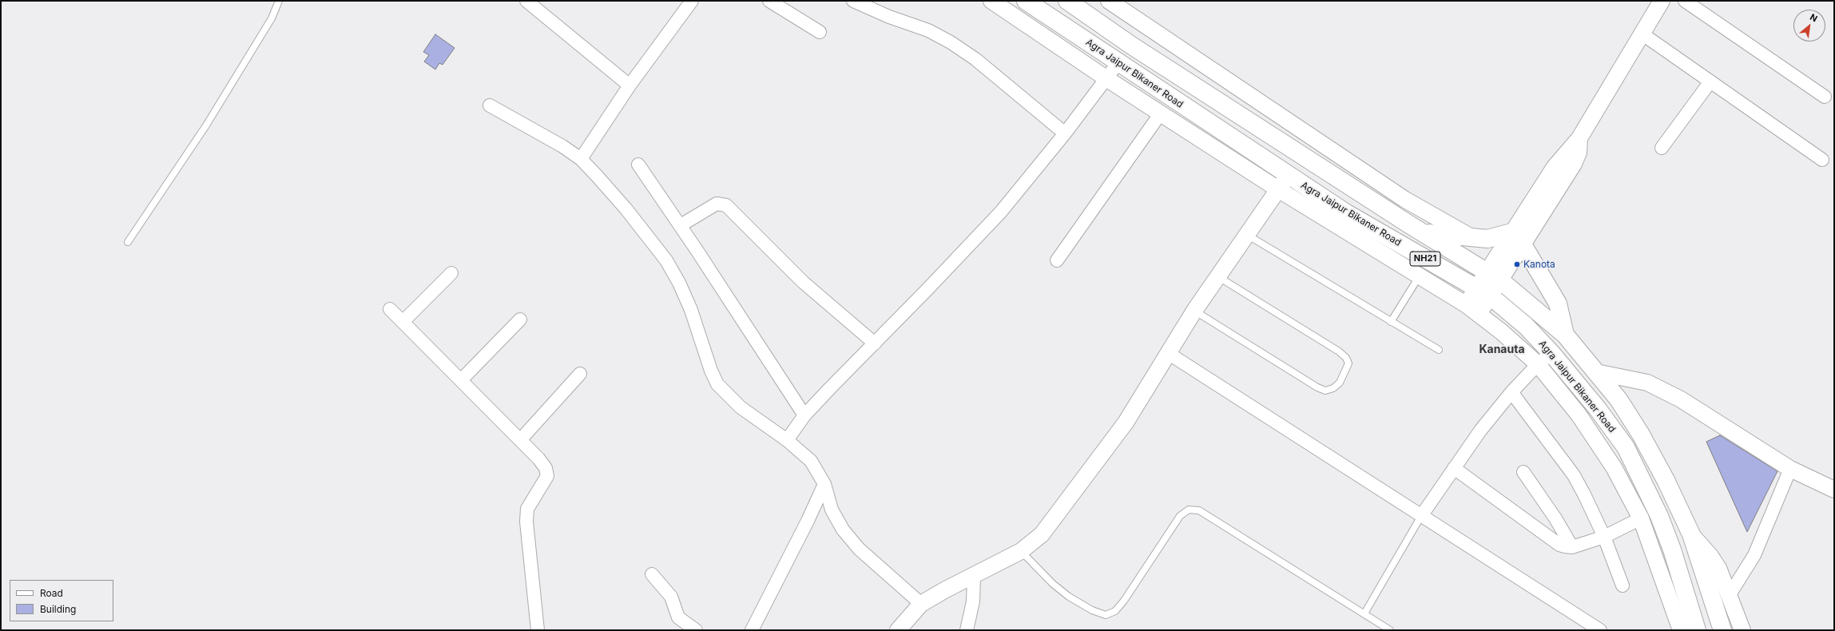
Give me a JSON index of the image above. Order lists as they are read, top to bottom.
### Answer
{
  "streets": {
    "highway": ["Agra Jaipur Bikaner Road", "NH21"]
  },
  "districts": ["Kanauta"],
  "places": ["Kanota"],
  "legend": ["Road", "Building"],
  "north": "top right"
}
